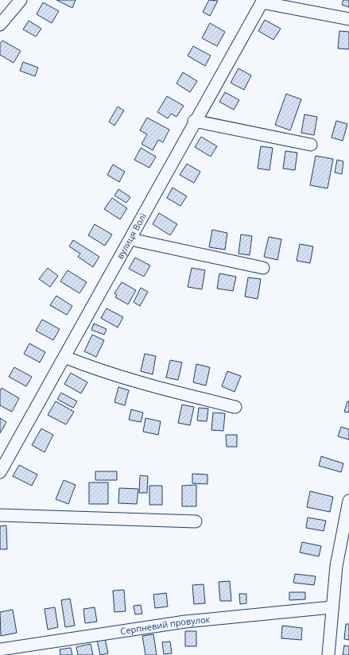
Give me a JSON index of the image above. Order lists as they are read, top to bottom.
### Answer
{
  "streets": {
    "street": ["вулиця Волі", "Серпневий провулок"]
  }
}
